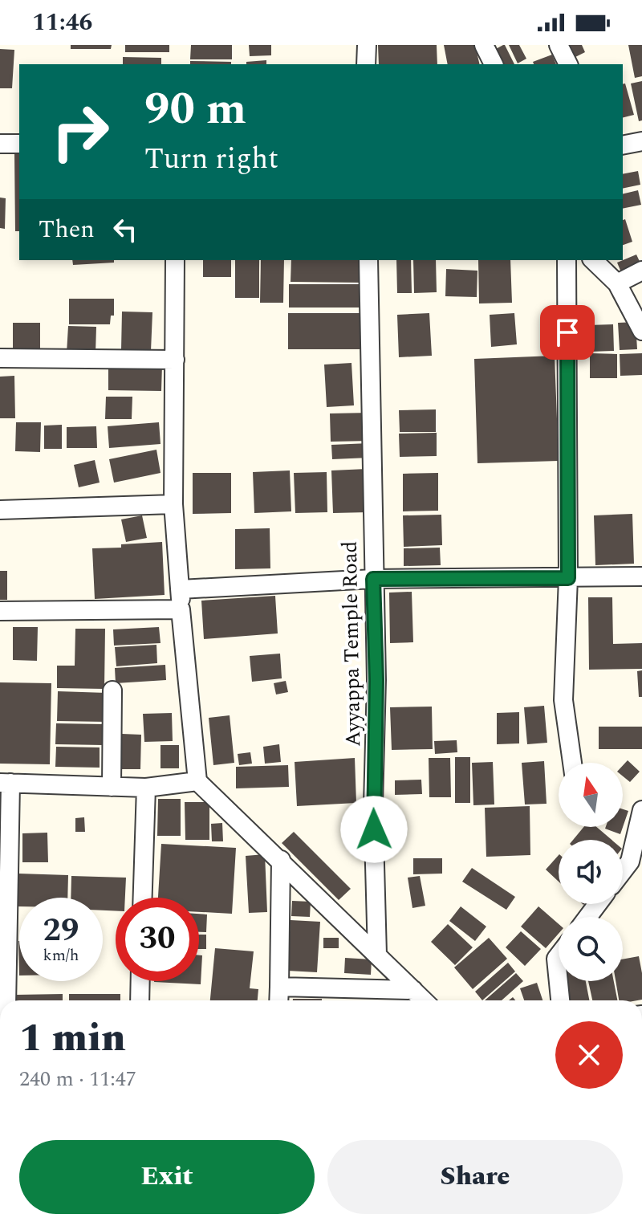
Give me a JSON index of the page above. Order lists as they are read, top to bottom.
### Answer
{
  "streets": {
    "street": ["Ayyappa Temple Road"]
  },
  "north": "top",
  "page": {
    "status": "11:46",
    "turn": ["90 m", "Turn right"],
    "then": "Then",
    "speed": "29 km/h",
    "limit": "30",
    "heading": ["1 min", "240 m · 11:47"],
    "buttons": ["Exit", "Share"]
  }
}
